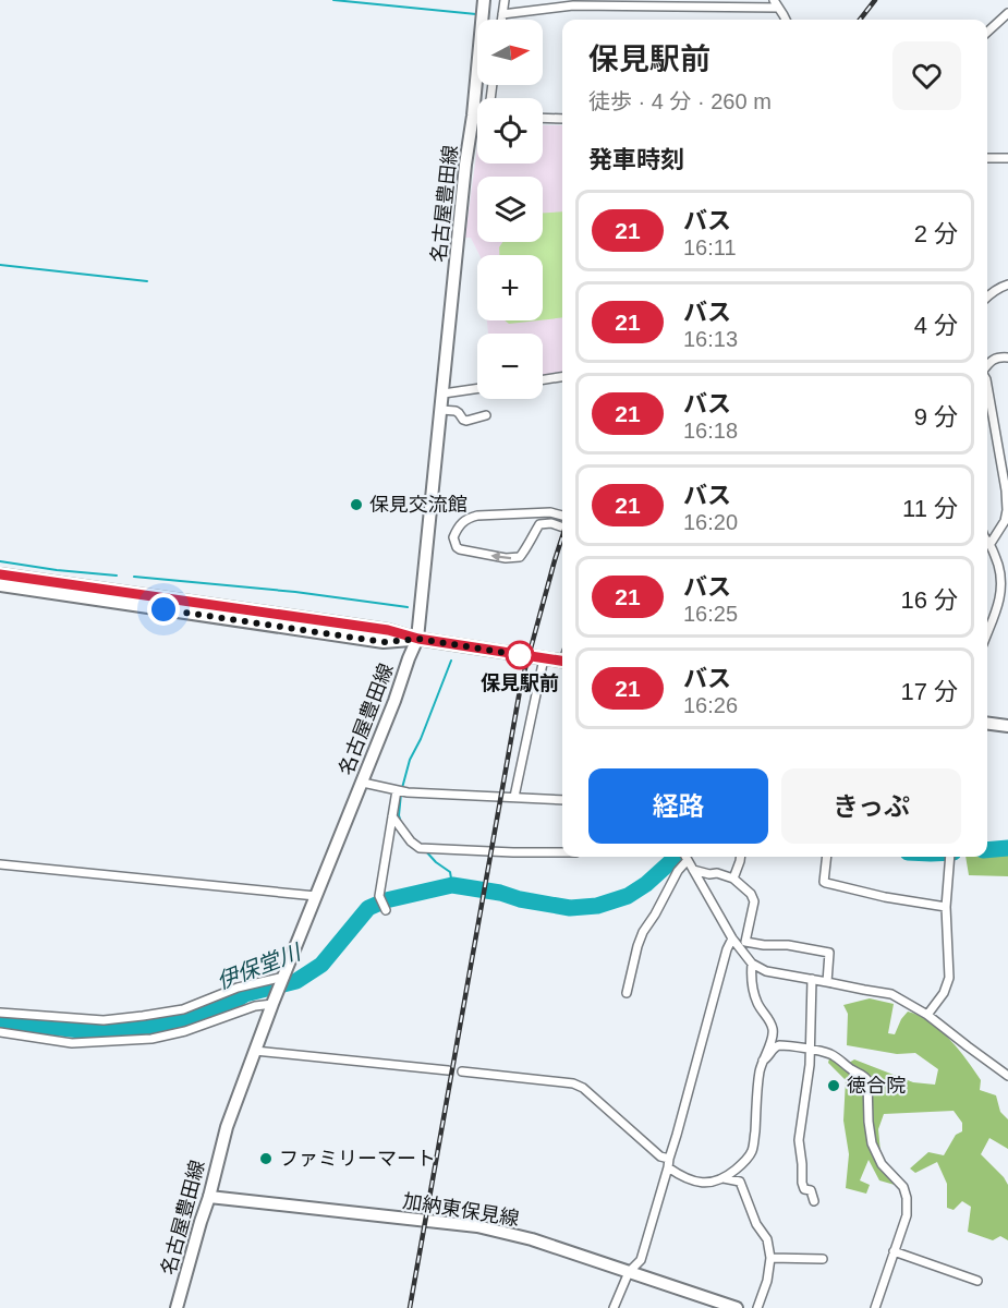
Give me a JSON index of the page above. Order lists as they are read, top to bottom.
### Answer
{
  "streets": {
    "main road": ["名古屋豊田線", "加納東保見線"]
  },
  "crossings": [
    ["名古屋豊田線", "加納東保見線"]
  ],
  "water": ["伊保堂川"],
  "places": [
    "保見交流館",
    "保見駅前",
    "徳合院",
    "ファミリーマート"
  ],
  "lines": ["bus line 21"],
  "north": "right",
  "page": {
    "map_buttons": ["+", "−"],
    "heading": [
      ["保見駅前", "徒歩 · 4 分 · 260 m"],
      "発車時刻"
    ],
    "list": [
      {
        "mark": "21",
        "name": "バス",
        "note": "16:11",
        "value": "2 分"
      },
      {
        "mark": "21",
        "name": "バス",
        "note": "16:13",
        "value": "4 分"
      },
      {
        "mark": "21",
        "name": "バス",
        "note": "16:18",
        "value": "9 分"
      },
      {
        "mark": "21",
        "name": "バス",
        "note": "16:20",
        "value": "11 分"
      },
      {
        "mark": "21",
        "name": "バス",
        "note": "16:25",
        "value": "16 分"
      },
      {
        "mark": "21",
        "name": "バス",
        "note": "16:26",
        "value": "17 分"
      }
    ],
    "buttons": ["経路", "きっぷ"]
  }
}
